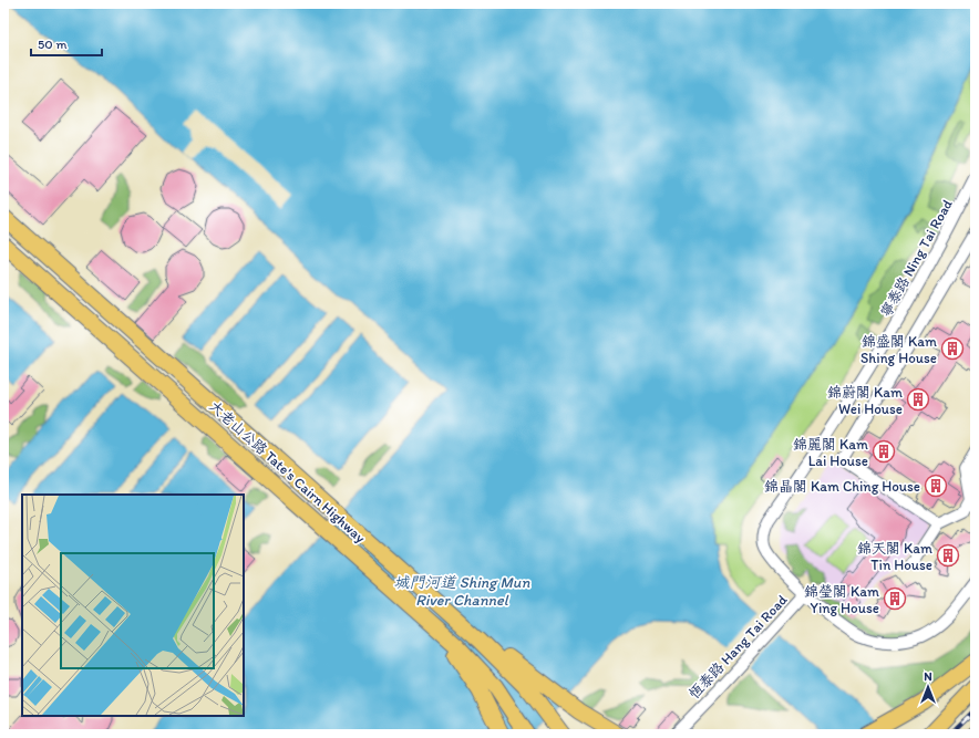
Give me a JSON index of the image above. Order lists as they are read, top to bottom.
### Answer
{
  "streets": {
    "highway": ["大老山公路 Tate's Cairn Highway"],
    "street": ["寧泰路 Ning Tai Road", "恆泰路 Hang Tai Road"]
  },
  "crossings": [
    ["寧泰路 Ning Tai Road", "恆泰路 Hang Tai Road"]
  ],
  "water": ["城門河道 Shing Mun River Channel"],
  "places": {
    "building": [
      "錦盛閣 Kam Shing House",
      "錦蔚閣 Kam Wei House",
      "錦麗閣 Kam Lai House",
      "錦晶閣 Kam Ching House",
      "錦天閣 Kam Tin House",
      "錦瑩閣 Kam Ying House"
    ]
  },
  "scale_bar": "50 m",
  "north": "top"
}
